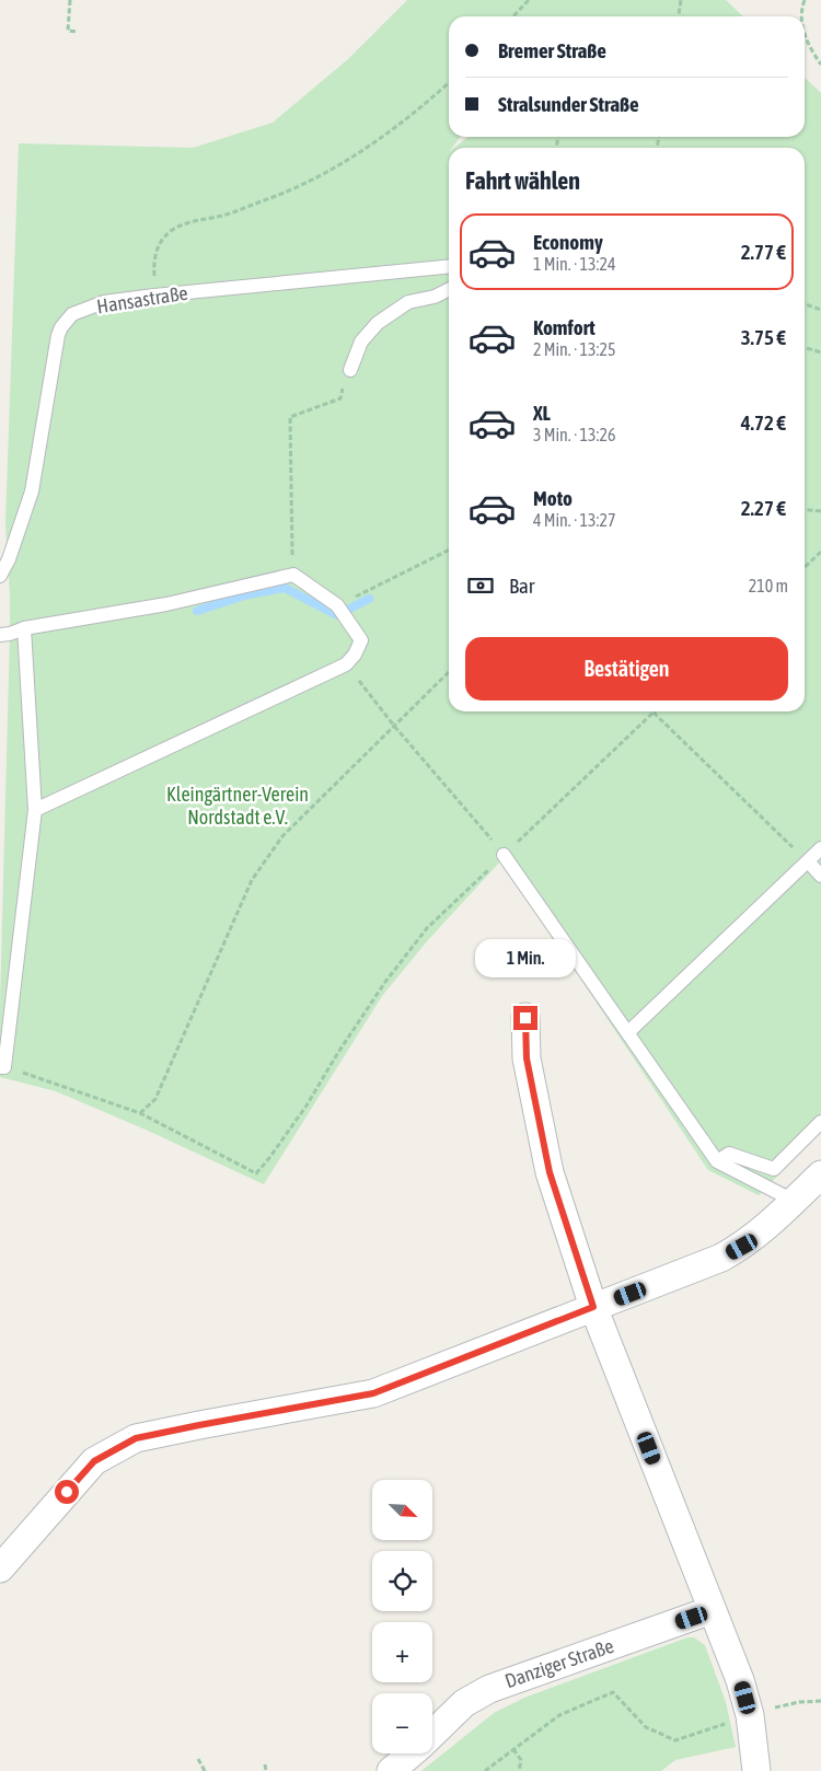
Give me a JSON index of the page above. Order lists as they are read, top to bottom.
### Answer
{
  "streets": {
    "street": ["Danziger Straße"],
    "lane": ["Hansastraße"]
  },
  "parks": ["Kleingärtner-Verein Nordstadt e.V."],
  "north": "bottom right",
  "page": {
    "banner": ["Bremer Straße", "Stralsunder Straße"],
    "heading": "Fahrt wählen",
    "list": [
      {
        "name": "Economy",
        "note": "1 Min. · 13:24",
        "value": "2.77 €"
      },
      {
        "name": "Komfort",
        "note": "2 Min. · 13:25",
        "value": "3.75 €"
      },
      {
        "name": "XL",
        "note": "3 Min. · 13:26",
        "value": "4.72 €"
      },
      {
        "name": "Moto",
        "note": "4 Min. · 13:27",
        "value": "2.27 €"
      }
    ],
    "pay": ["Bar", "210 m"],
    "buttons": "Bestätigen",
    "bubble": "1 Min.",
    "map_buttons": ["+", "−"]
  }
}
